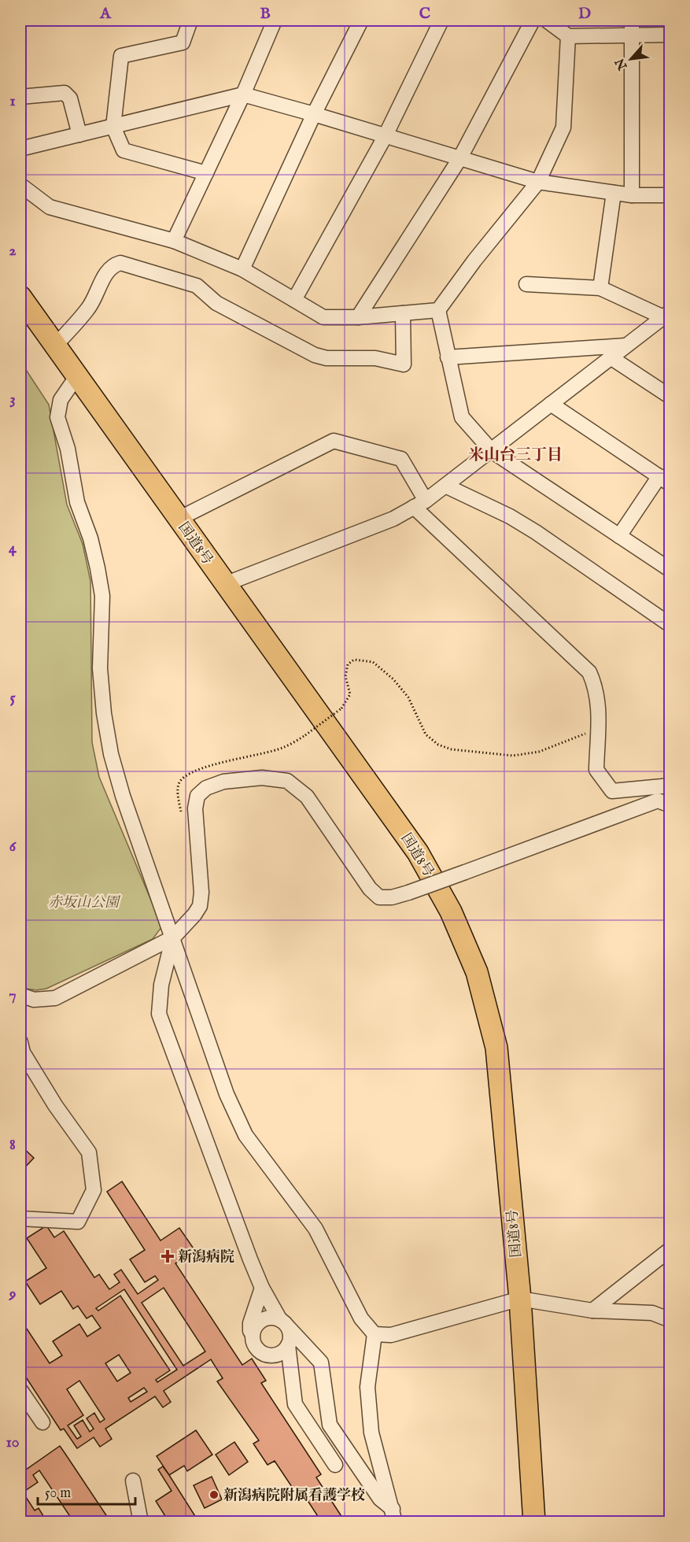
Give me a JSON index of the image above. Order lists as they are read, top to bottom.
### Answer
{
  "streets": {
    "highway": ["国道8号"]
  },
  "districts": ["米山台三丁目"],
  "parks": ["赤坂山公園"],
  "places": {
    "health": ["新潟病院"],
    "other": ["新潟病院附属看護学校"]
  },
  "scale_bar": "50 m",
  "north": "bottom left",
  "grid": {
    "columns": [
      "A",
      "B",
      "C",
      "D"
    ],
    "rows": [
      "1",
      "2",
      "3",
      "4",
      "5",
      "6",
      "7",
      "8",
      "9",
      "10"
    ]
  }
}
